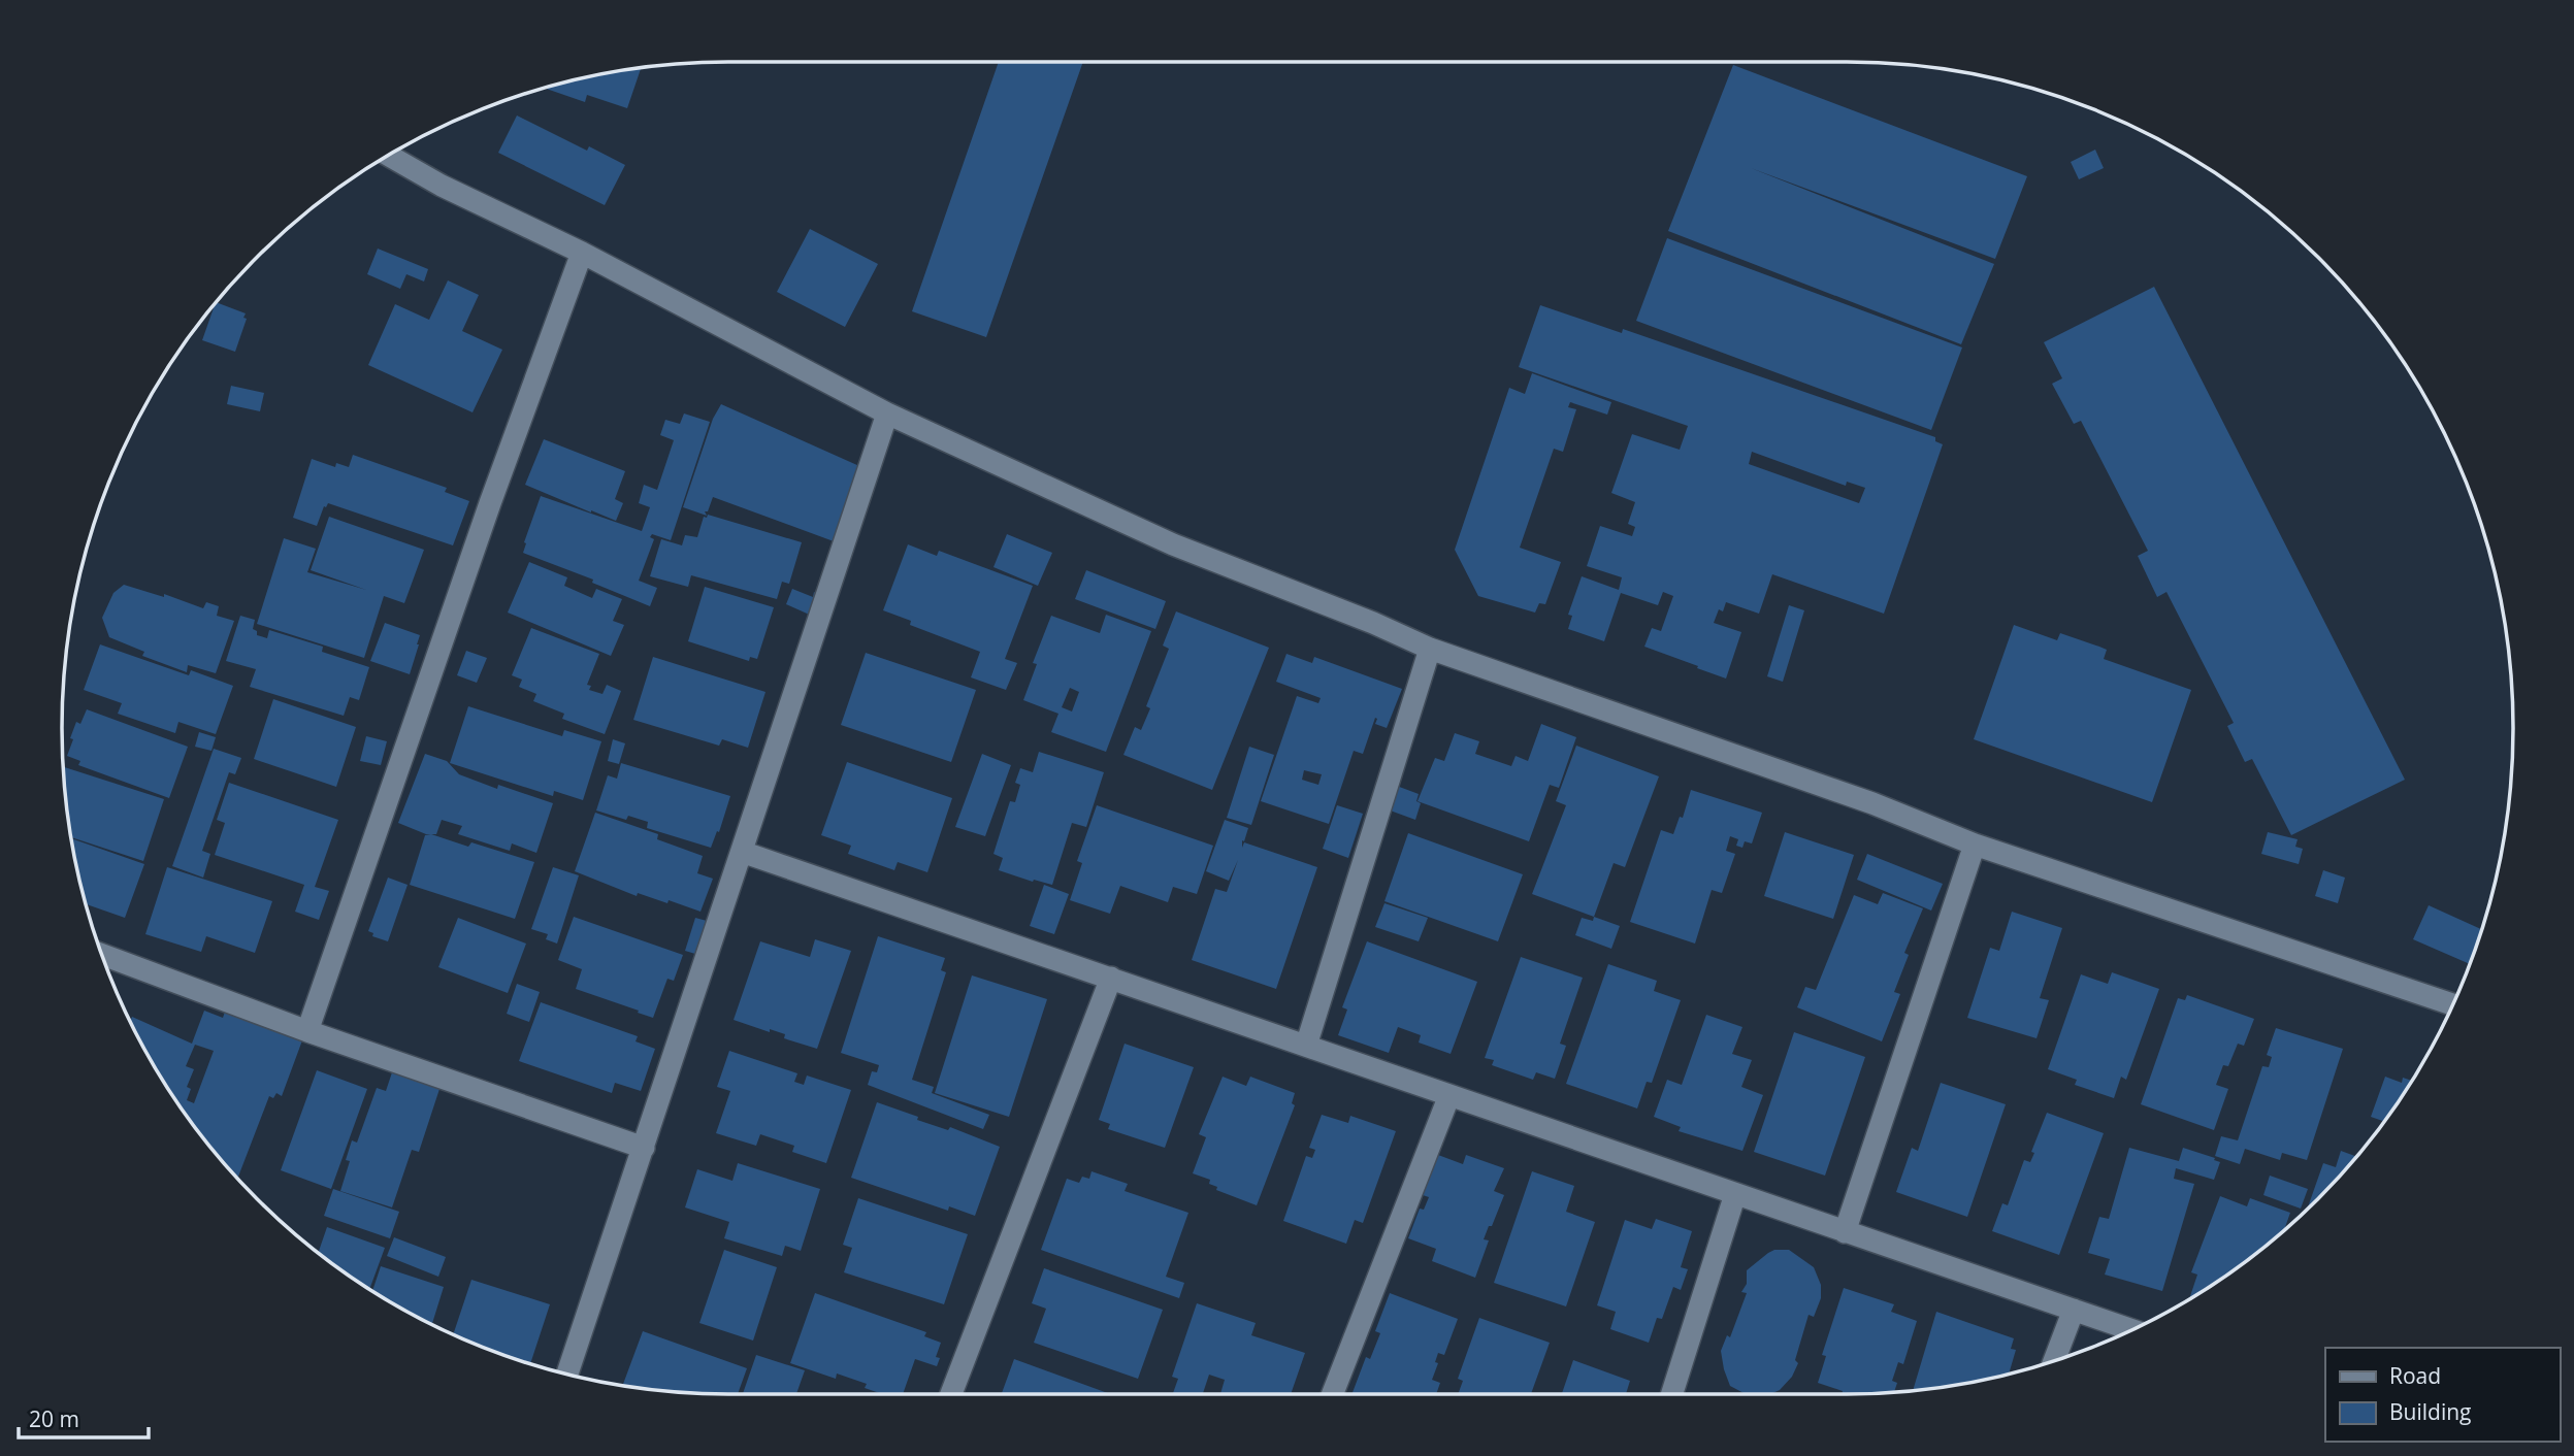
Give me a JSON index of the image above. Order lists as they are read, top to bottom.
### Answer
{
  "legend": ["Road", "Building"],
  "scale_bar": "20 m"
}
